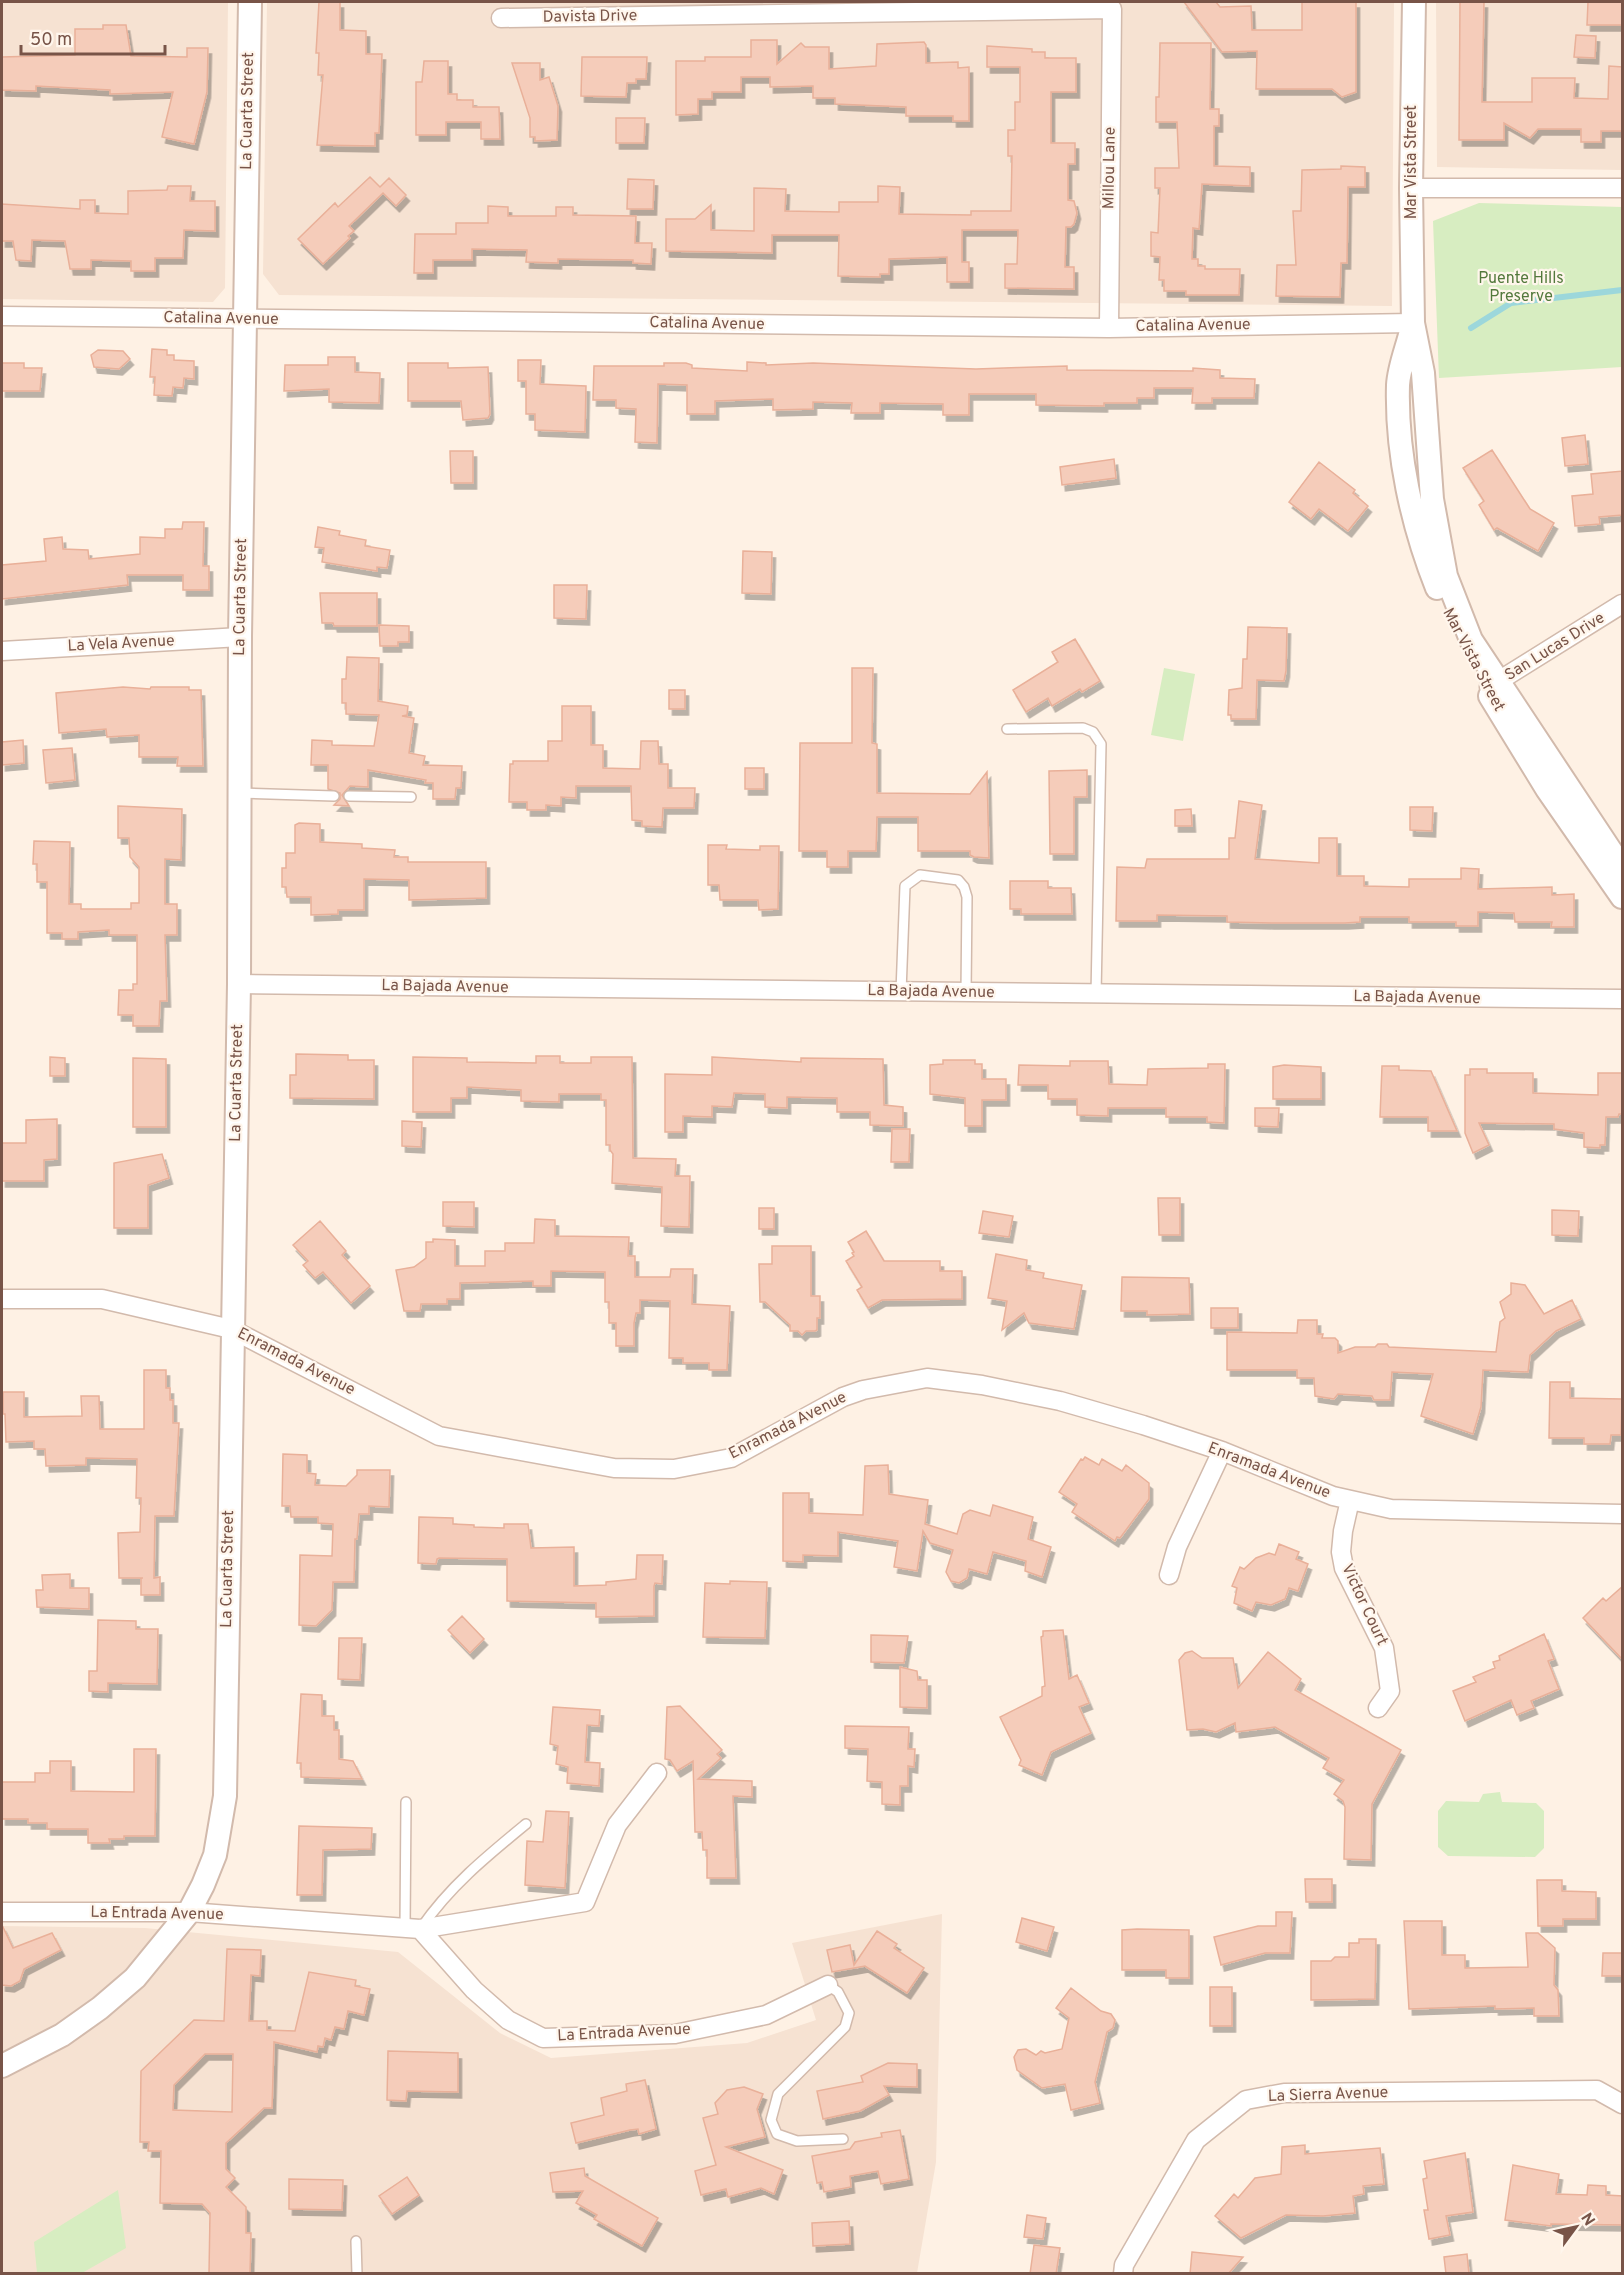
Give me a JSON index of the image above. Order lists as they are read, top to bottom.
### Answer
{
  "streets": {
    "street": [
      "Davista Drive",
      "La Cuarta Street",
      "Mar Vista Street",
      "Millou Lane",
      "Catalina Avenue",
      "La Vela Avenue",
      "San Lucas Drive",
      "La Bajada Avenue",
      "Enramada Avenue",
      "Victor Court",
      "La Entrada Avenue",
      "La Sierra Avenue"
    ]
  },
  "crossings": [
    ["Davista Drive", "Millou Lane"],
    ["La Cuarta Street", "Catalina Avenue"],
    ["La Cuarta Street", "La Vela Avenue"],
    ["La Cuarta Street", "La Bajada Avenue"],
    ["La Cuarta Street", "Enramada Avenue"],
    ["La Cuarta Street", "La Entrada Avenue"],
    ["Mar Vista Street", "Catalina Avenue"],
    ["Mar Vista Street", "San Lucas Drive"],
    ["Millou Lane", "Catalina Avenue"],
    ["Enramada Avenue", "Victor Court"]
  ],
  "parks": ["Puente Hills Preserve"],
  "scale_bar": "50 m",
  "north": "top right"
}
